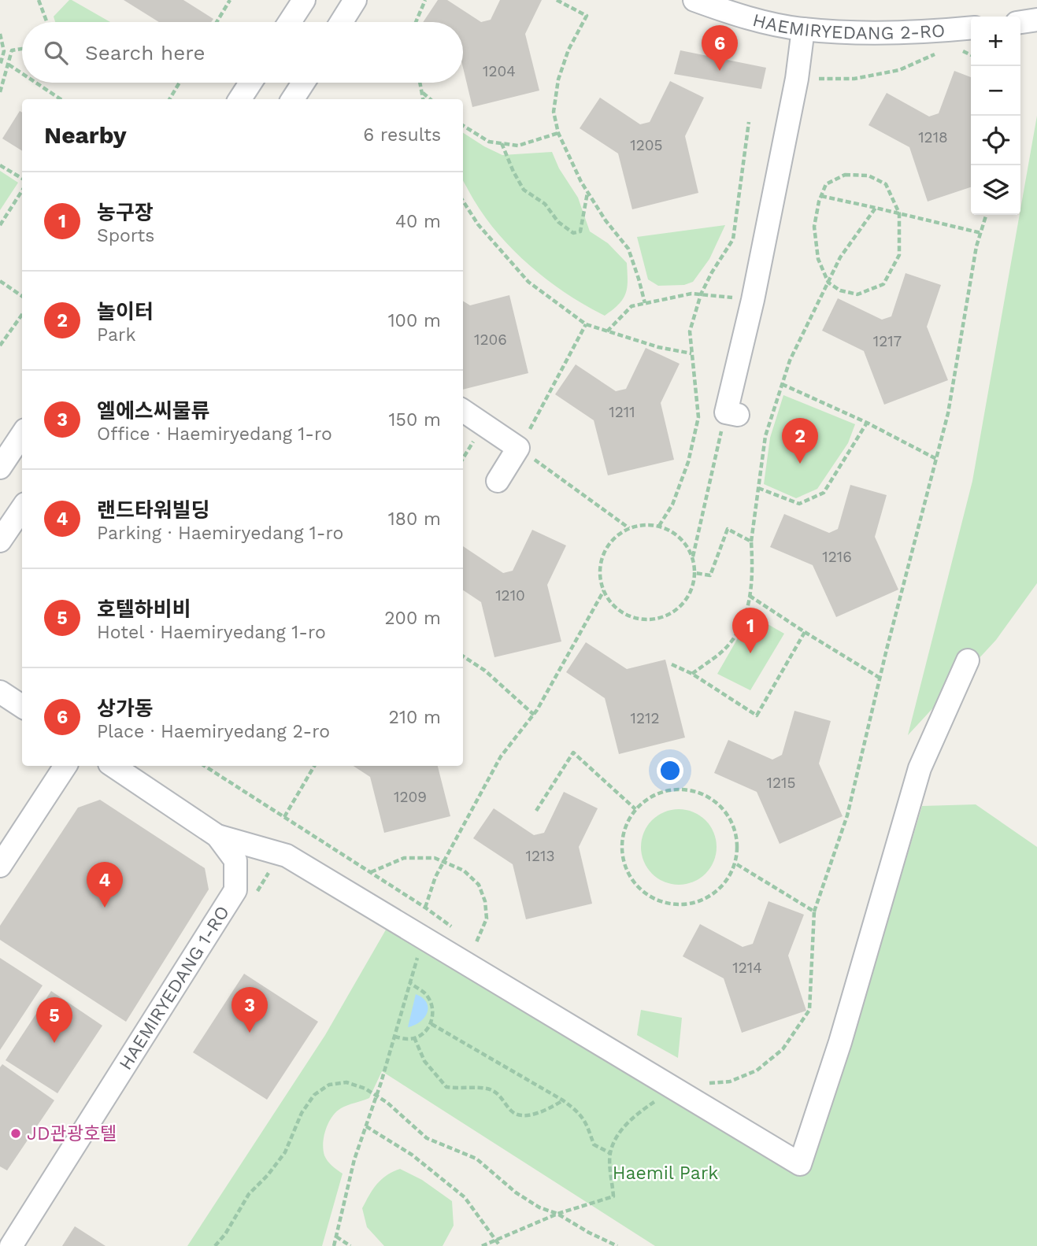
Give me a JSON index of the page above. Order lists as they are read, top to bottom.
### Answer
{
  "streets": {
    "street": ["HAEMIRYEDANG 2-RO", "HAEMIRYEDANG 1-RO"]
  },
  "parks": ["Haemil Park"],
  "places": ["JD관광호텔"],
  "house_numbers": [
    "1204",
    "1218",
    "1205",
    "1206",
    "1217",
    "1211",
    "1216",
    "1210",
    "1212",
    "1215",
    "1209",
    "1213",
    "1214"
  ],
  "page": {
    "map_buttons": ["+", "−"],
    "search": "Search here",
    "pins": [
      "6",
      "2",
      "1",
      "4",
      "3",
      "5"
    ],
    "heading": ["Nearby", "6 results"],
    "list": [
      {
        "mark": "1",
        "name": "농구장",
        "note": "Sports",
        "value": "40 m"
      },
      {
        "mark": "2",
        "name": "놀이터",
        "note": "Park",
        "value": "100 m"
      },
      {
        "mark": "3",
        "name": "엘에스씨물류",
        "note": "Office · Haemiryedang 1-ro",
        "value": "150 m"
      },
      {
        "mark": "4",
        "name": "랜드타워빌딩",
        "note": "Parking · Haemiryedang 1-ro",
        "value": "180 m"
      },
      {
        "mark": "5",
        "name": "호텔하비비",
        "note": "Hotel · Haemiryedang 1-ro",
        "value": "200 m"
      },
      {
        "mark": "6",
        "name": "상가동",
        "note": "Place · Haemiryedang 2-ro",
        "value": "210 m"
      }
    ]
  }
}
